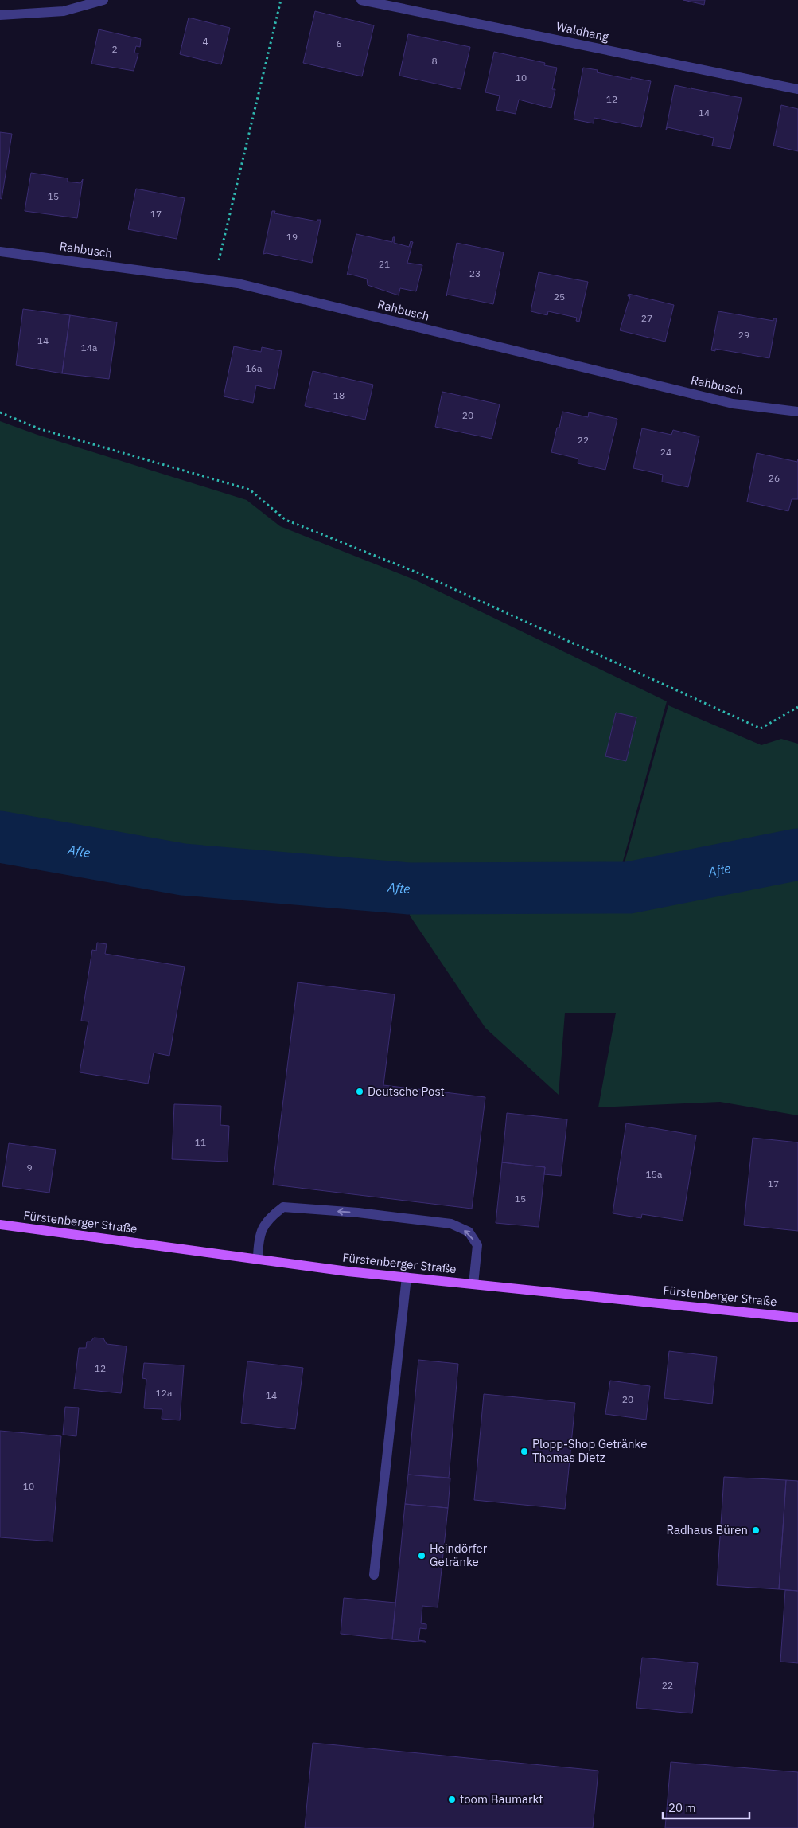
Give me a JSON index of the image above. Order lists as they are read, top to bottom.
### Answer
{
  "streets": {
    "main road": ["Fürstenberger Straße"],
    "street": ["Waldhang", "Rahbusch"]
  },
  "water": ["Afte"],
  "places": [
    "Deutsche Post",
    "Plopp-Shop Getränke Thomas Dietz",
    "Radhaus Büren",
    "Heindörfer Getränke",
    "toom Baumarkt"
  ],
  "house_numbers": [
    "4",
    "6",
    "2",
    "8",
    "10",
    "12",
    "14",
    "15",
    "17",
    "19",
    "21",
    "23",
    "25",
    "27",
    "29",
    "14",
    "14a",
    "16a",
    "18",
    "20",
    "22",
    "24",
    "26",
    "11",
    "9",
    "15a",
    "17",
    "15",
    "12",
    "12a",
    "14",
    "20",
    "10",
    "22"
  ],
  "scale_bar": "20 m"
}
